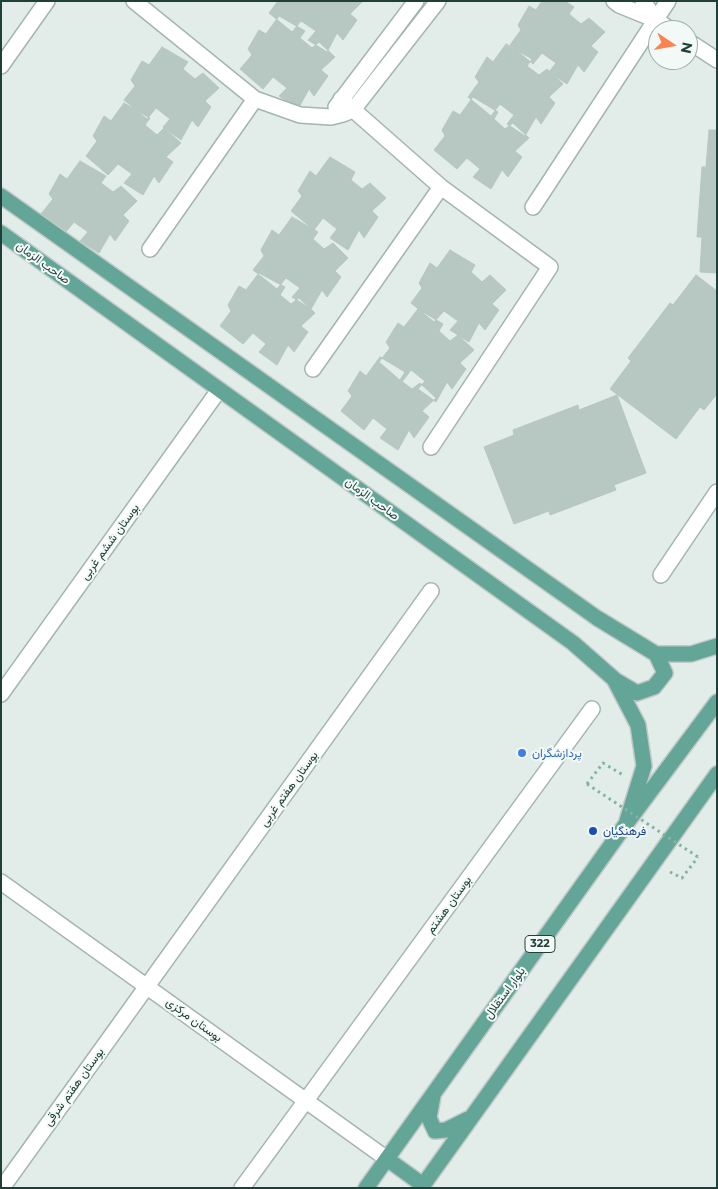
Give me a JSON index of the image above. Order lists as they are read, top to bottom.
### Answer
{
  "streets": {
    "main road": ["صاحب الزمان", "322", "بلوار استقلال"],
    "street": [
      "بوستان ششم غربی",
      "بوستان هفتم غربی",
      "بوستان هشتم",
      "بوستان مرکزی",
      "بوستان هفتم شرقی"
    ]
  },
  "crossings": [
    ["صاحب الزمان", "بوستان ششم غربی"],
    ["صاحب الزمان", "بلوار استقلال"],
    ["بوستان هفتم غربی", "بوستان مرکزی"],
    ["بوستان هفتم غربی", "بوستان هفتم شرقی"],
    ["بوستان هشتم", "بوستان مرکزی"],
    ["بلوار استقلال", "بوستان مرکزی"],
    ["بوستان مرکزی", "بوستان هفتم شرقی"]
  ],
  "places": ["پردازشگران", "فرهنگیان"],
  "north": "right"
}
